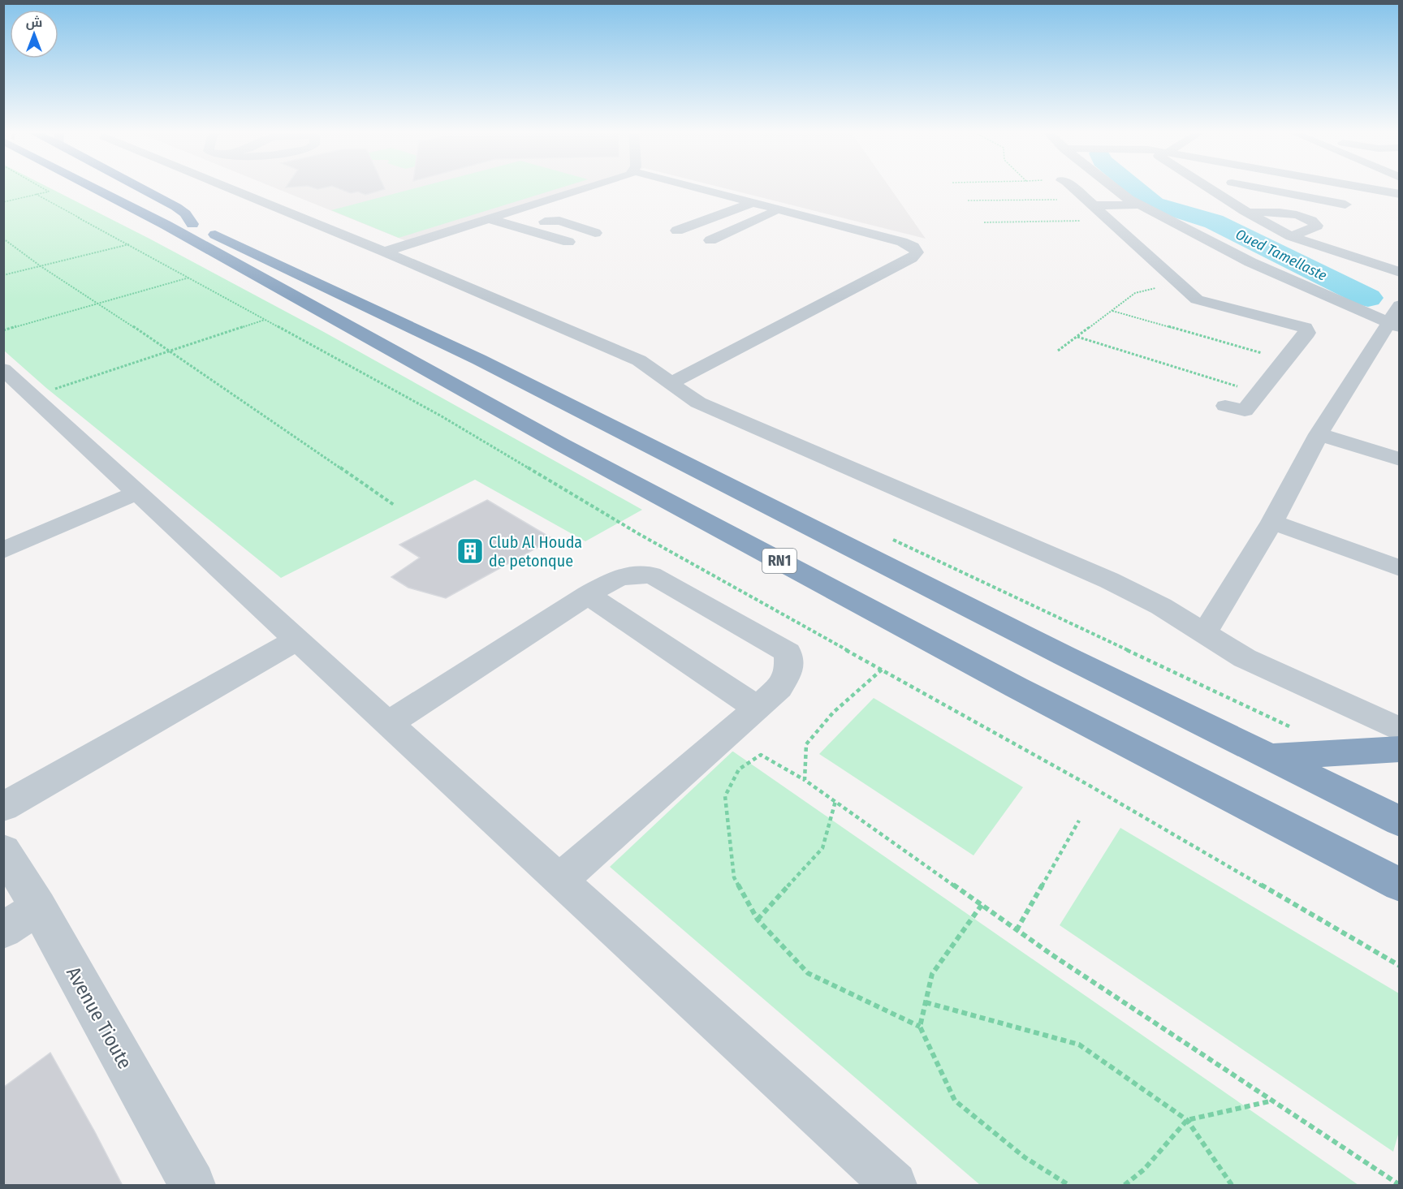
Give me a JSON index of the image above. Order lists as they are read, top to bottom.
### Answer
{
  "streets": {
    "highway": ["RN1"],
    "street": ["Avenue Tioute"]
  },
  "water": ["Oued Tamellaste"],
  "places": {
    "building": ["Club Al Houda de petonque"]
  },
  "north": "top"
}
